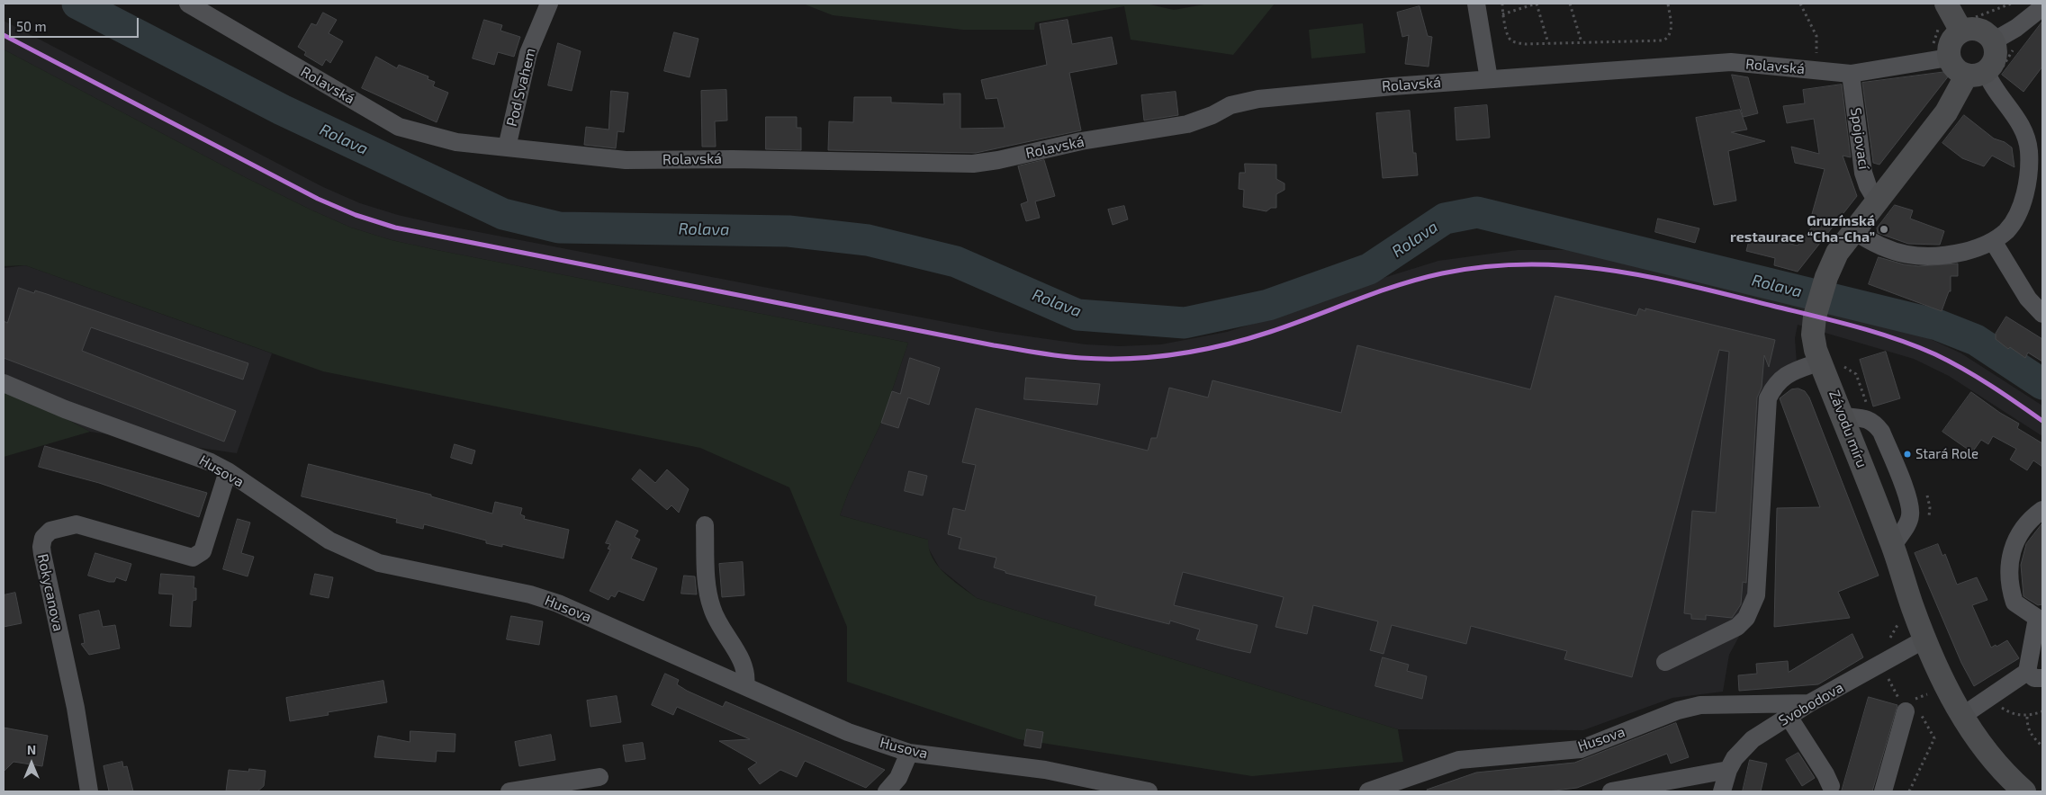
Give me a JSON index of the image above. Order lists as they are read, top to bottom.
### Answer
{
  "streets": {
    "main road": ["Závodu míru"],
    "street": [
      "Rolavská",
      "Pod Svahem",
      "Spojovací",
      "Husova",
      "Rokycanova",
      "Svobodova"
    ]
  },
  "crossings": [
    ["Rolavská", "Pod Svahem"],
    ["Rolavská", "Spojovací"],
    ["Spojovací", "Závodu míru"],
    ["Závodu míru", "Svobodova"],
    ["Husova", "Rokycanova"],
    ["Husova", "Svobodova"]
  ],
  "water": ["Rolava"],
  "places": ["Gruzínská restaurace “Cha-Cha”", "Stará Role"],
  "scale_bar": "50 m",
  "north": "top"
}
